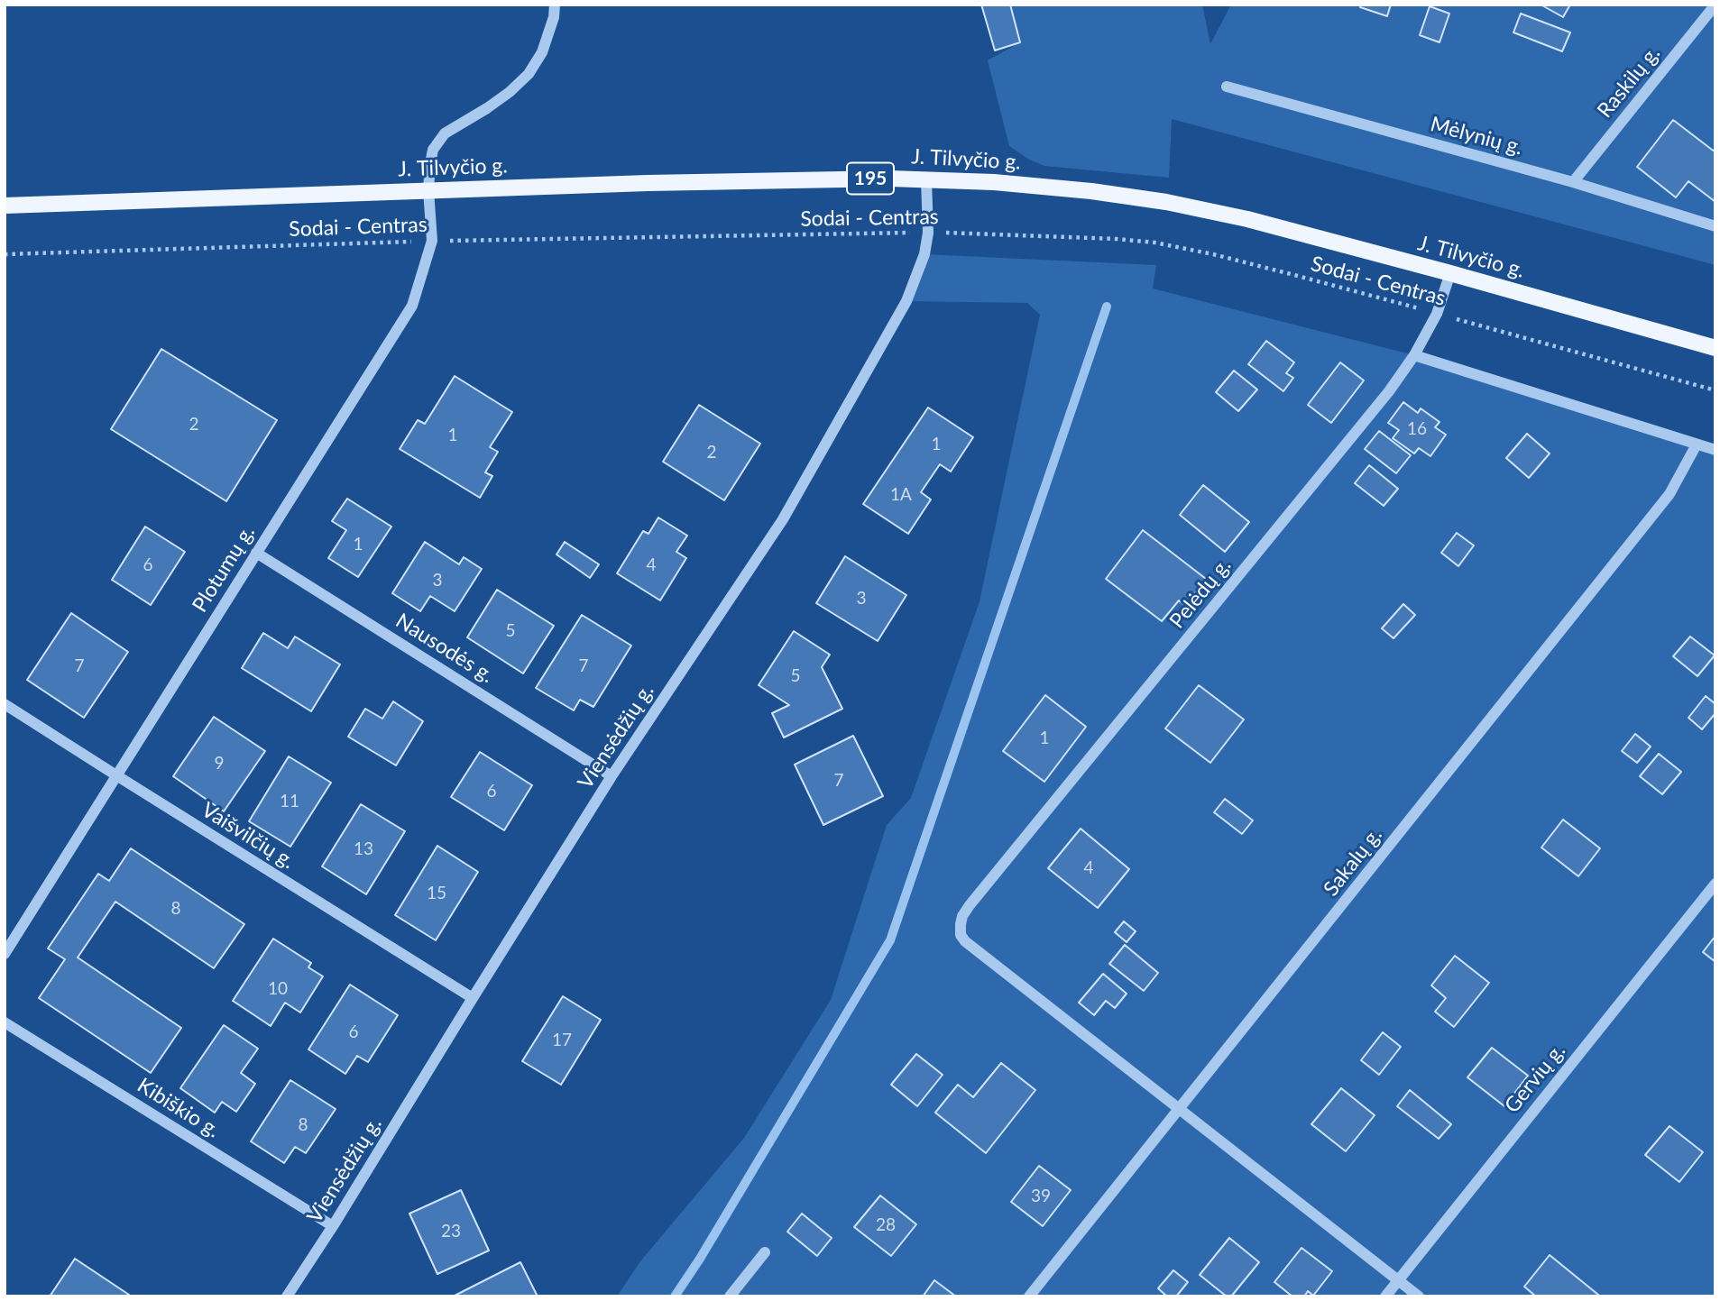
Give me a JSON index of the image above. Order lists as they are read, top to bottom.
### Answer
{
  "streets": {
    "main road": ["J. Tilvyčio g.", "195"],
    "street": [
      "Raskilų g.",
      "Mėlynių g.",
      "Plotumų g.",
      "Pelėdų g.",
      "Nausodės g.",
      "Viensėdžių g.",
      "Vaišvilčių g.",
      "Sakalų g.",
      "Gervių g.",
      "Kibiškio g."
    ],
    "path": ["Sodai - Centras"]
  },
  "crossings": [
    ["Raskilų g.", "Mėlynių g."],
    ["J. Tilvyčio g.", "Plotumų g."],
    ["J. Tilvyčio g.", "Pelėdų g."],
    ["J. Tilvyčio g.", "Viensėdžių g."],
    ["Sodai - Centras", "Plotumų g."],
    ["Sodai - Centras", "Pelėdų g."],
    ["Sodai - Centras", "Viensėdžių g."],
    ["Plotumų g.", "Nausodės g."],
    ["Plotumų g.", "Vaišvilčių g."],
    ["Pelėdų g.", "Sakalų g."],
    ["Nausodės g.", "Viensėdžių g."],
    ["Viensėdžių g.", "Vaišvilčių g."],
    ["Viensėdžių g.", "Kibiškio g."]
  ],
  "house_numbers": [
    "2",
    "16",
    "1",
    "1",
    "2",
    "1A",
    "1",
    "6",
    "4",
    "3",
    "3",
    "5",
    "7",
    "7",
    "5",
    "1",
    "9",
    "7",
    "6",
    "11",
    "13",
    "4",
    "15",
    "8",
    "10",
    "6",
    "17",
    "8",
    "39",
    "28",
    "23"
  ]
}
